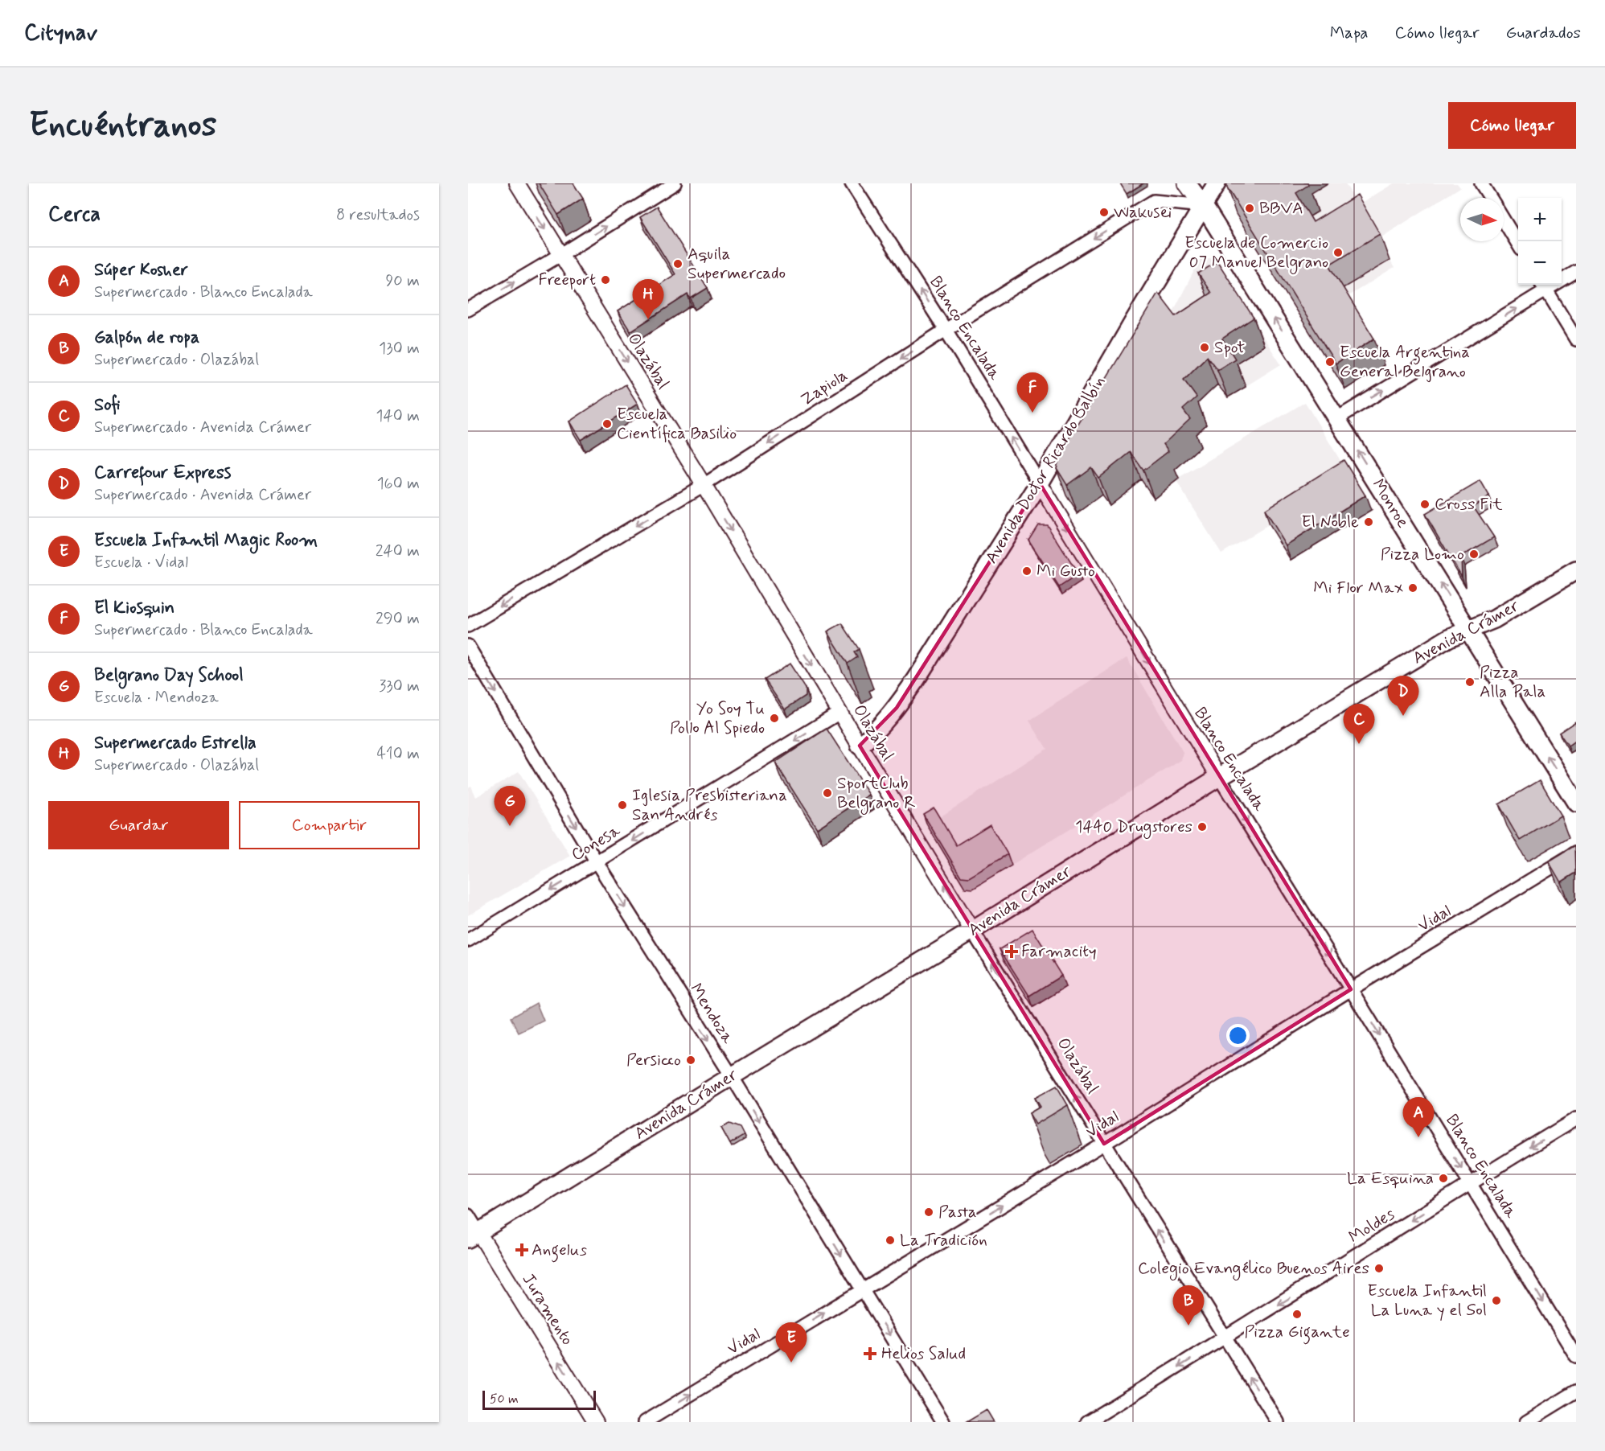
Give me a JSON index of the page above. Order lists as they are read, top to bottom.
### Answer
{
  "streets": {
    "main road": ["Avenida Doctor Ricardo Balbín", "Monroe", "Avenida Crámer"],
    "street": [
      "Blanco Encalada",
      "Olazábal",
      "Zapiola",
      "Conesa",
      "Vidal",
      "Mendoza",
      "Moldes",
      "Juramento"
    ]
  },
  "crossings": [
    ["Blanco Encalada", "Zapiola"],
    ["Blanco Encalada", "Avenida Doctor Ricardo Balbín"],
    ["Blanco Encalada", "Avenida Crámer"],
    ["Blanco Encalada", "Vidal"],
    ["Blanco Encalada", "Moldes"],
    ["Olazábal", "Zapiola"],
    ["Olazábal", "Avenida Doctor Ricardo Balbín"],
    ["Olazábal", "Avenida Crámer"],
    ["Olazábal", "Conesa"],
    ["Olazábal", "Vidal"],
    ["Olazábal", "Moldes"],
    ["Zapiola", "Avenida Doctor Ricardo Balbín"],
    ["Zapiola", "Monroe"],
    ["Avenida Doctor Ricardo Balbín", "Monroe"],
    ["Monroe", "Avenida Crámer"],
    ["Avenida Crámer", "Mendoza"],
    ["Avenida Crámer", "Juramento"],
    ["Conesa", "Mendoza"],
    ["Vidal", "Mendoza"]
  ],
  "one_way": [
    "Zapiola",
    "Monroe",
    "Conesa",
    "Vidal",
    "Mendoza",
    "Moldes",
    "Juramento"
  ],
  "places": {
    "other": [
      "BBVA",
      "Wakusei",
      "Escuela de Comercio 07 Manuel Belgrano",
      "Aquila Supermercado",
      "Freeport",
      "Spot",
      "Escuela Argentina General Belgrano",
      "Escuela Científica Basilio",
      "Cross Fit",
      "El Noble",
      "Pizza Lomo",
      "Mi Gusto",
      "Mi Flor Max",
      "Pizza Alla Pala",
      "Yo Soy Tu Pollo Al Spiedo",
      "SportClub Belgrano R",
      "Iglesia Presbisteriana San Andrés",
      "1440 Drugstores",
      "Persicco",
      "La Esquina",
      "Pasta",
      "La Tradición",
      "Colegio Evangélico Buenos Aires",
      "Escuela Infantil La Luna y el Sol",
      "Pizza Gigante"
    ],
    "health": ["Farmacity", "Angelus", "Helios Salud"]
  },
  "scale_bar": "50 m",
  "north": "right",
  "page": {
    "header": "Citynav",
    "nav": ["Mapa", "Cómo llegar", "Guardados"],
    "buttons": [
      "Cómo llegar",
      ["Guardar", "Compartir"]
    ],
    "title": "Encuéntranos",
    "heading": ["Cerca", "8 resultados"],
    "map_buttons": ["+", "−"],
    "list": [
      {
        "mark": "A",
        "name": "Súper Kosher",
        "note": "Supermercado · Blanco Encalada",
        "value": "90 m"
      },
      {
        "mark": "B",
        "name": "Galpón de ropa",
        "note": "Supermercado · Olazábal",
        "value": "130 m"
      },
      {
        "mark": "C",
        "name": "Sofi",
        "note": "Supermercado · Avenida Crámer",
        "value": "140 m"
      },
      {
        "mark": "D",
        "name": "Carrefour Express",
        "note": "Supermercado · Avenida Crámer",
        "value": "160 m"
      },
      {
        "mark": "E",
        "name": "Escuela Infantil Magic Room",
        "note": "Escuela · Vidal",
        "value": "240 m"
      },
      {
        "mark": "F",
        "name": "El Kiosquin",
        "note": "Supermercado · Blanco Encalada",
        "value": "290 m"
      },
      {
        "mark": "G",
        "name": "Belgrano Day School",
        "note": "Escuela · Mendoza",
        "value": "330 m"
      },
      {
        "mark": "H",
        "name": "Supermercado Estrella",
        "note": "Supermercado · Olazábal",
        "value": "410 m"
      }
    ],
    "pins": [
      "H",
      "F",
      "D",
      "C",
      "G",
      "A",
      "B",
      "E"
    ],
    "scale": "50 m"
  }
}
